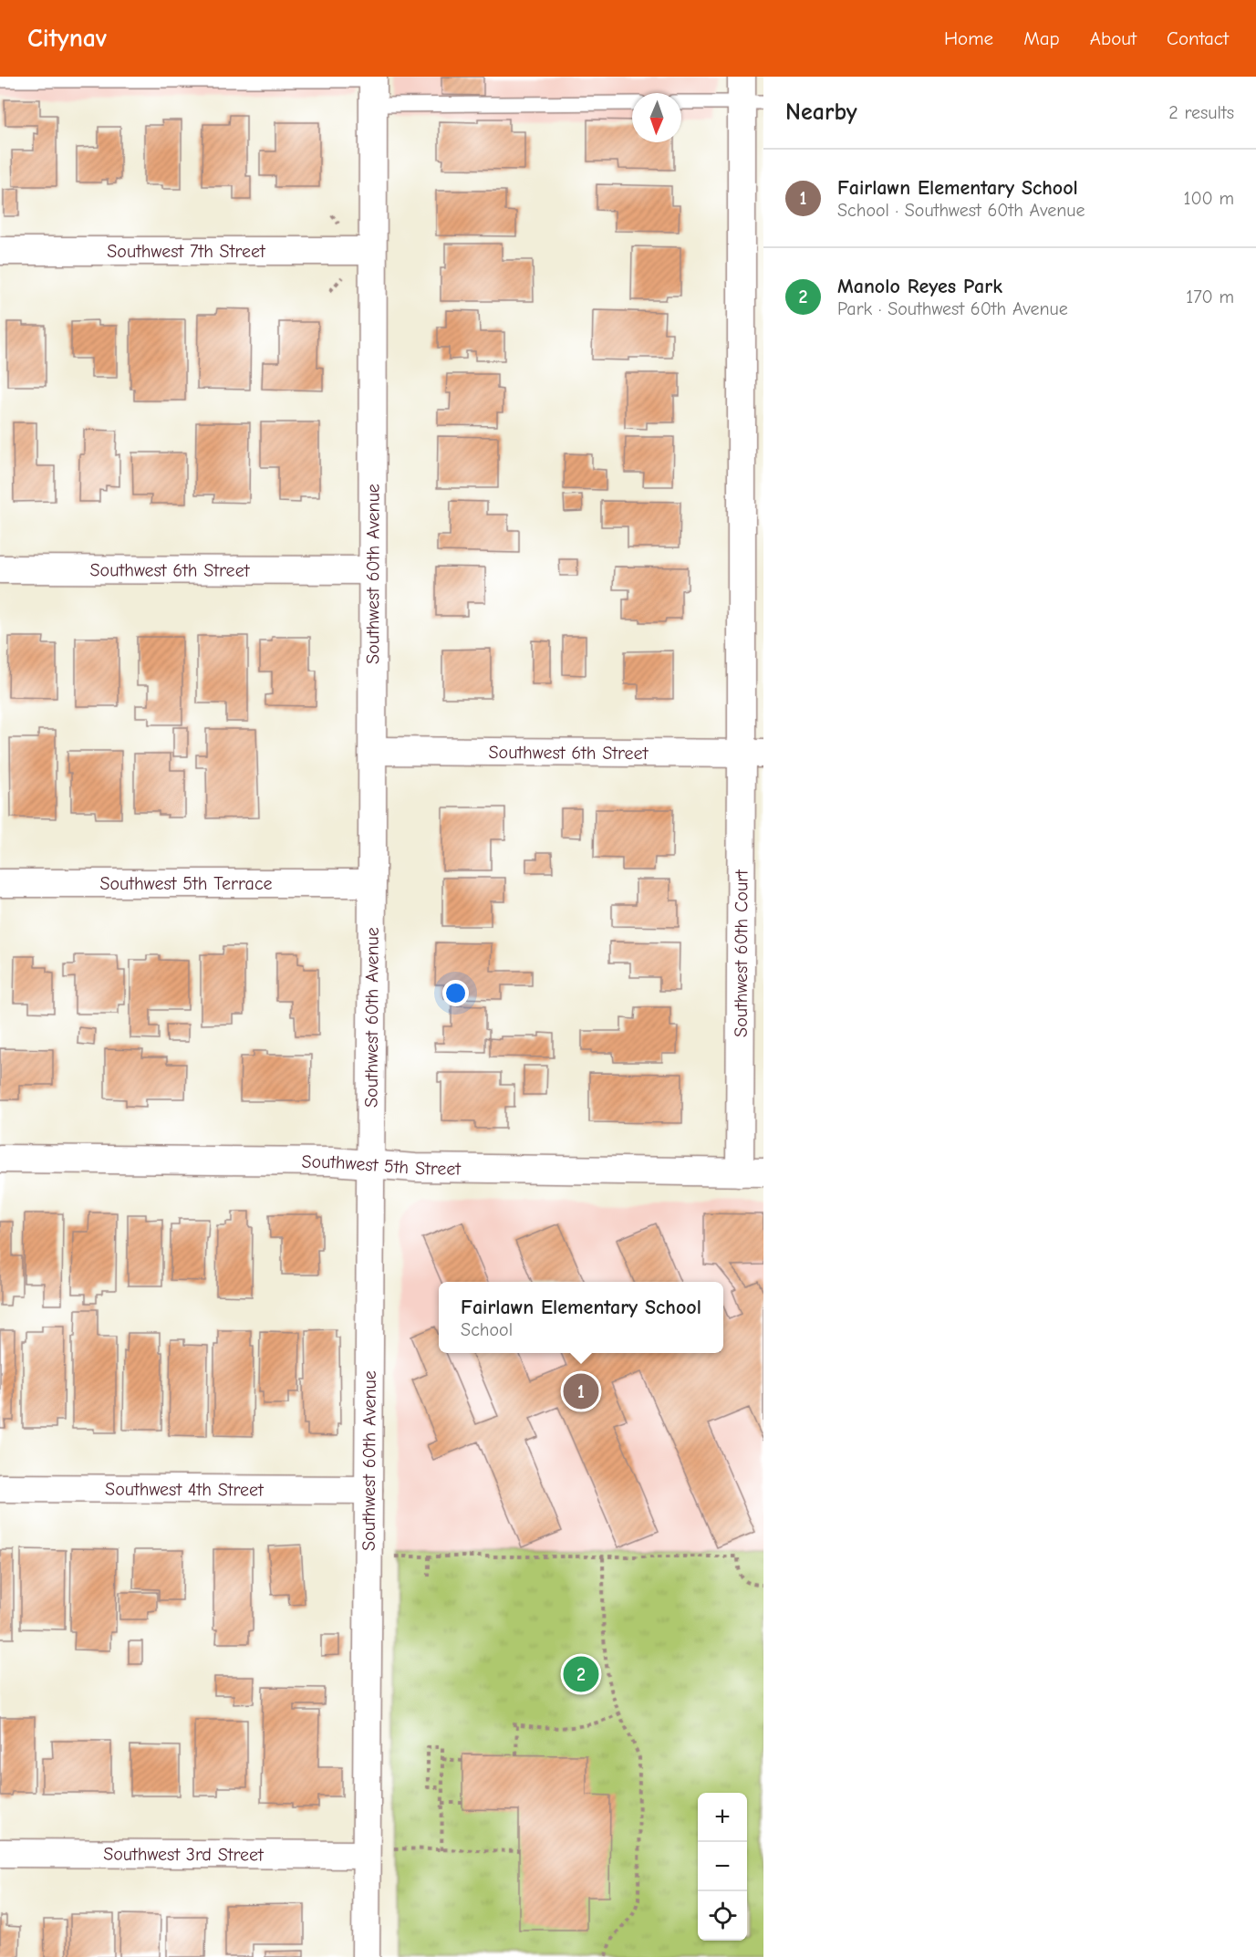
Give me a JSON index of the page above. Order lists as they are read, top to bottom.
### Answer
{
  "streets": {
    "street": [
      "Southwest 7th Street",
      "Southwest 6th Street",
      "Southwest 60th Avenue",
      "Southwest 5th Terrace",
      "Southwest 60th Court",
      "Southwest 5th Street",
      "Southwest 4th Street",
      "Southwest 3rd Street"
    ]
  },
  "crossings": [
    ["Southwest 7th Street", "Southwest 60th Avenue"],
    ["Southwest 6th Street", "Southwest 60th Avenue"],
    ["Southwest 6th Street", "Southwest 60th Court"],
    ["Southwest 60th Avenue", "Southwest 5th Terrace"],
    ["Southwest 60th Avenue", "Southwest 5th Street"],
    ["Southwest 60th Avenue", "Southwest 4th Street"],
    ["Southwest 60th Avenue", "Southwest 3rd Street"],
    ["Southwest 60th Court", "Southwest 5th Street"]
  ],
  "north": "bottom",
  "page": {
    "header": "Citynav",
    "nav": [
      "Home",
      "Map",
      "About",
      "Contact"
    ],
    "heading": ["Nearby", "2 results"],
    "list": [
      {
        "mark": "1",
        "name": "Fairlawn Elementary School",
        "note": "School · Southwest 60th Avenue",
        "value": "100 m"
      },
      {
        "mark": "2",
        "name": "Manolo Reyes Park",
        "note": "Park · Southwest 60th Avenue",
        "value": "170 m"
      }
    ],
    "popup": ["Fairlawn Elementary School", "School"],
    "pins": ["1", "2"],
    "map_buttons": ["+", "−"]
  }
}
